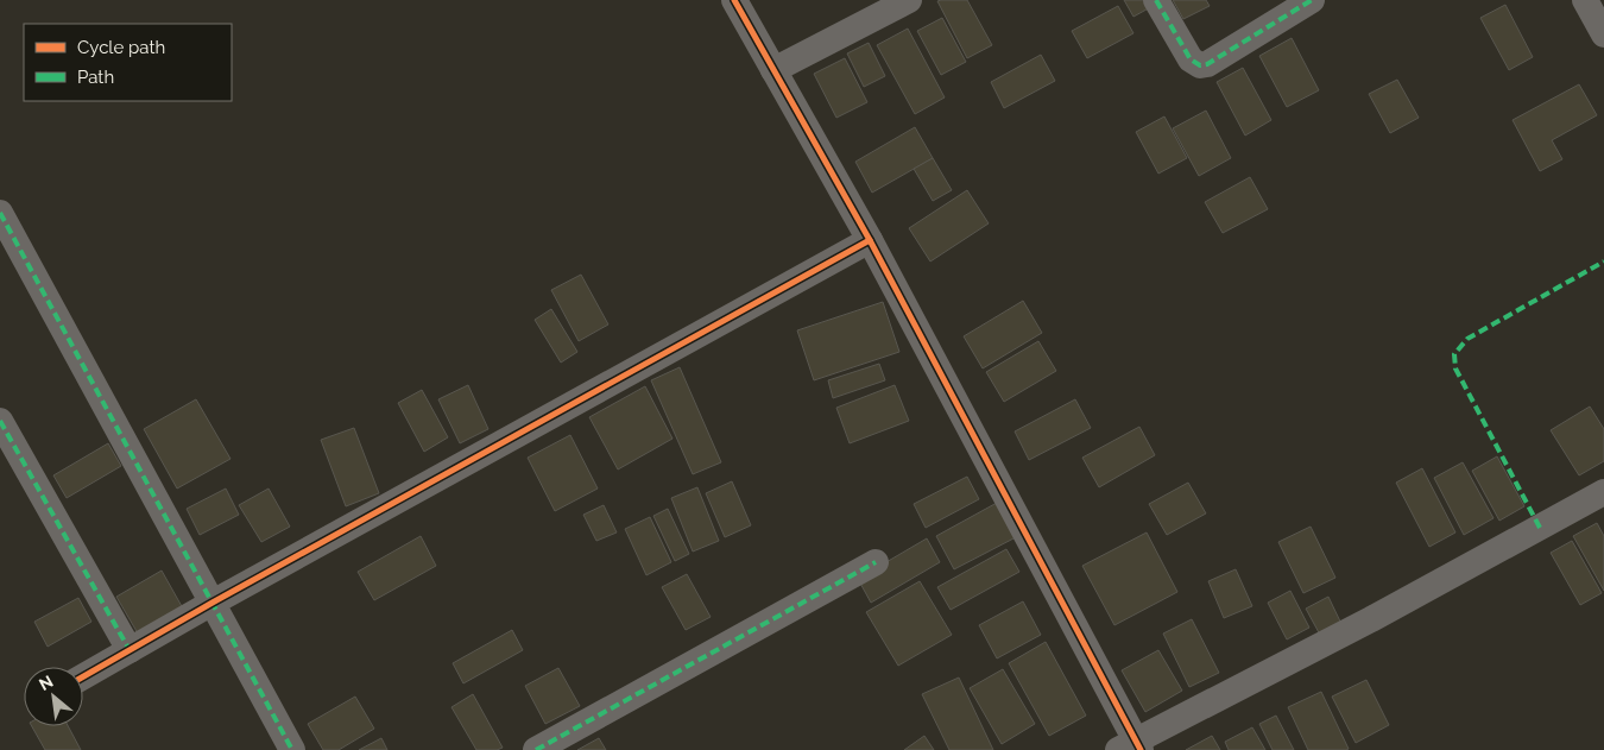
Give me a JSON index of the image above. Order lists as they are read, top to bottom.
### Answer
{
  "legend": ["Cycle path", "Path"],
  "north": "top left"
}
